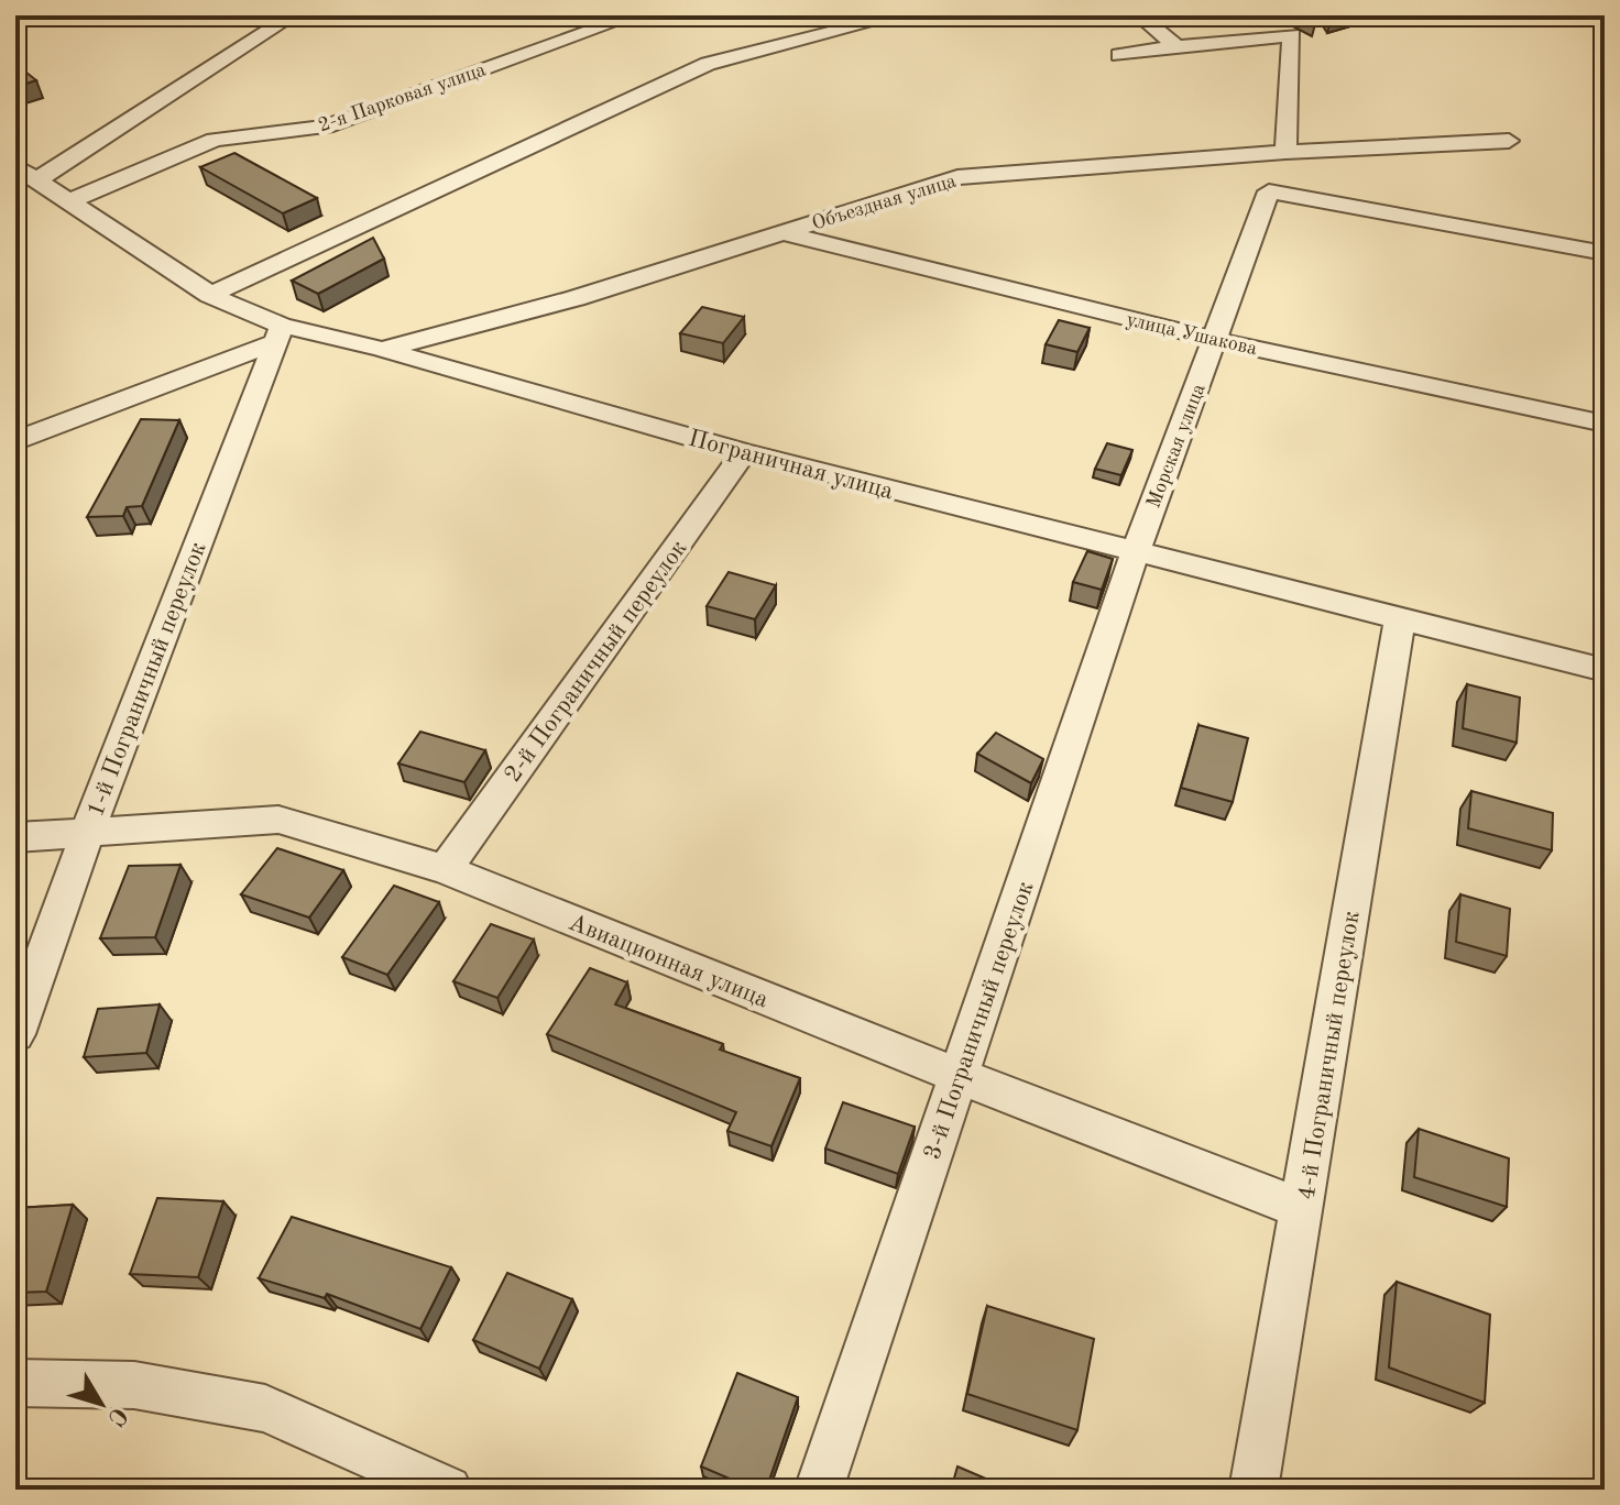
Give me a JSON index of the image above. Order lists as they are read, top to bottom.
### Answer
{
  "streets": {
    "street": [
      "2-я Парковая улица",
      "Объездная улица",
      "улица Ушакова",
      "Морская улица",
      "Пограничная улица",
      "2-й Пограничный переулок",
      "1-й Пограничный переулок",
      "Авиационная улица",
      "3-й Пограничный переулок",
      "4-й Пограничный переулок"
    ]
  },
  "crossings": [
    ["2-я Парковая улица", "Пограничная улица"],
    ["Объездная улица", "улица Ушакова"],
    ["Объездная улица", "Пограничная улица"],
    ["улица Ушакова", "Морская улица"],
    ["Морская улица", "Пограничная улица"],
    ["Морская улица", "3-й Пограничный переулок"],
    ["Пограничная улица", "2-й Пограничный переулок"],
    ["Пограничная улица", "1-й Пограничный переулок"],
    ["Пограничная улица", "3-й Пограничный переулок"],
    ["Пограничная улица", "4-й Пограничный переулок"],
    ["2-й Пограничный переулок", "Авиационная улица"],
    ["1-й Пограничный переулок", "Авиационная улица"],
    ["Авиационная улица", "3-й Пограничный переулок"],
    ["Авиационная улица", "4-й Пограничный переулок"]
  ],
  "north": "bottom right"
}
